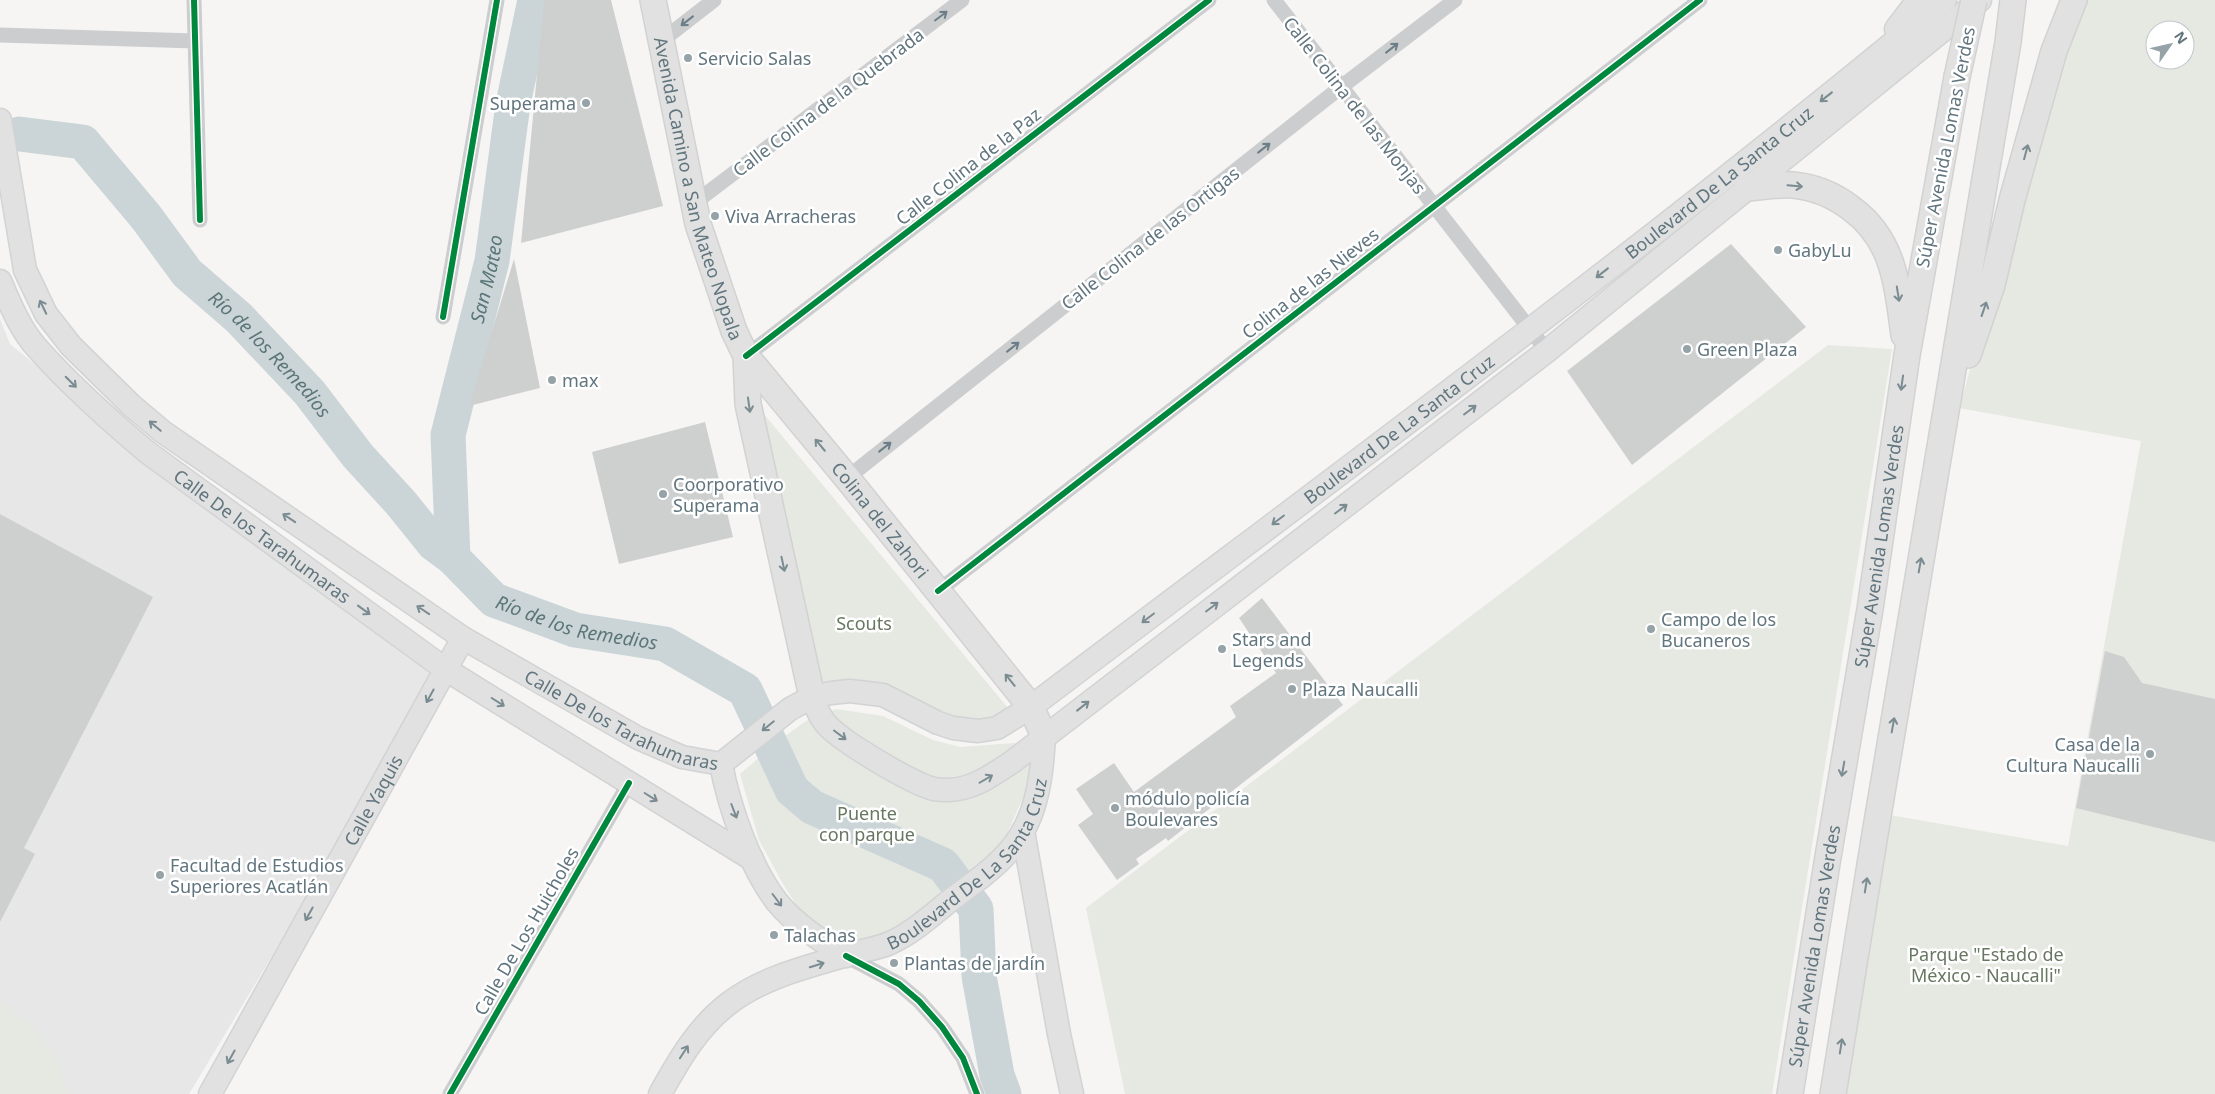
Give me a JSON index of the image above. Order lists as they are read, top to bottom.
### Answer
{
  "streets": {
    "main road": [
      "Súper Avenida Lomas Verdes",
      "Boulevard De La Santa Cruz",
      "Avenida Camino a San Mateo Nopala",
      "Colina del Zahori",
      "Calle De los Tarahumaras",
      "Calle Yaquis"
    ],
    "street": [
      "Calle Colina de la Quebrada",
      "Calle Colina de las Monjas",
      "Calle Colina de la Paz",
      "Calle Colina de las Ortigas",
      "Colina de las Nieves",
      "Calle De Los Huicholes"
    ]
  },
  "crossings": [
    ["Calle Colina de la Quebrada", "Avenida Camino a San Mateo Nopala"],
    ["Calle Colina de las Monjas", "Boulevard De La Santa Cruz"],
    ["Calle Colina de las Monjas", "Calle Colina de las Ortigas"],
    ["Calle Colina de las Monjas", "Colina de las Nieves"],
    ["Calle Colina de la Paz", "Avenida Camino a San Mateo Nopala"],
    ["Calle Colina de la Paz", "Colina del Zahori"],
    ["Boulevard De La Santa Cruz", "Avenida Camino a San Mateo Nopala"],
    ["Boulevard De La Santa Cruz", "Colina del Zahori"],
    ["Boulevard De La Santa Cruz", "Calle De los Tarahumaras"],
    ["Avenida Camino a San Mateo Nopala", "Colina del Zahori"],
    ["Calle Colina de las Ortigas", "Colina del Zahori"],
    ["Colina de las Nieves", "Colina del Zahori"],
    ["Calle De los Tarahumaras", "Calle Yaquis"],
    ["Calle De los Tarahumaras", "Calle De Los Huicholes"]
  ],
  "one_way": [
    "Calle Colina de la Quebrada",
    "Avenida Camino a San Mateo Nopala",
    "Calle Colina de las Ortigas",
    "Colina del Zahori",
    "Calle Yaquis"
  ],
  "water": ["San Mateo", "Río de los Remedios"],
  "parks": ["Scouts", "Puente con parque", "Parque \"Estado de México - Naucalli\""],
  "places": [
    "Servicio Salas",
    "Superama",
    "Viva Arracheras",
    "GabyLu",
    "Green Plaza",
    "max",
    "Coorporativo Superama",
    "Campo de los Bucaneros",
    "Stars and Legends",
    "Plaza Naucalli",
    "Casa de la Cultura Naucalli",
    "módulo policía Boulevares",
    "Facultad de Estudios Superiores Acatlán",
    "Talachas",
    "Plantas de jardín"
  ],
  "north": "top right"
}
